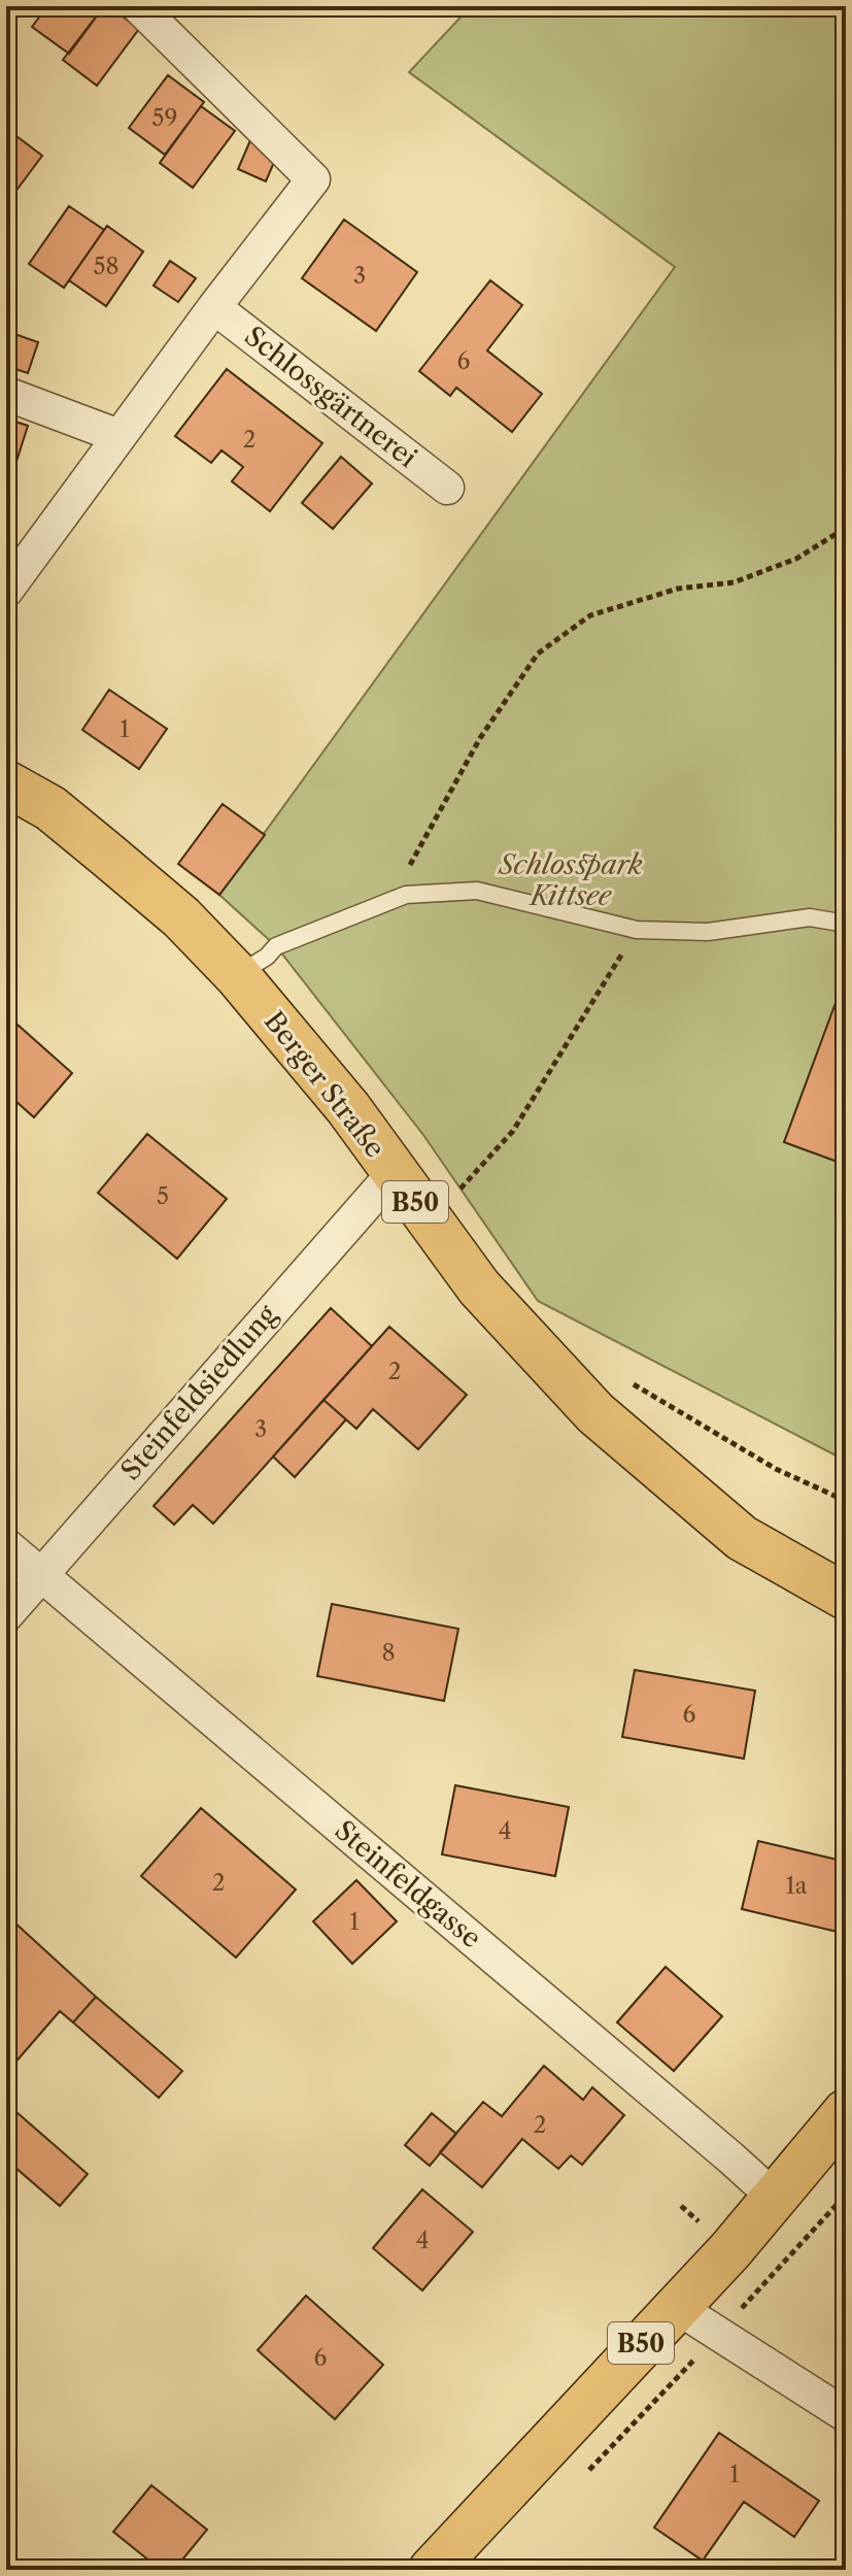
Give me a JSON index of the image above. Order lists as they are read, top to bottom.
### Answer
{
  "streets": {
    "main road": ["Berger Straße", "B50"],
    "street": ["Schlossgärtnerei", "Steinfeldsiedlung", "Steinfeldgasse"]
  },
  "crossings": [
    ["Berger Straße", "Steinfeldsiedlung"],
    ["B50", "Steinfeldgasse"],
    ["Steinfeldsiedlung", "Steinfeldgasse"]
  ],
  "parks": ["Schlosspark Kittsee"],
  "house_numbers": [
    "59",
    "58",
    "3",
    "6",
    "2",
    "1",
    "5",
    "2",
    "3",
    "8",
    "6",
    "4",
    "2",
    "1a",
    "1",
    "2",
    "4",
    "6",
    "1"
  ]
}
